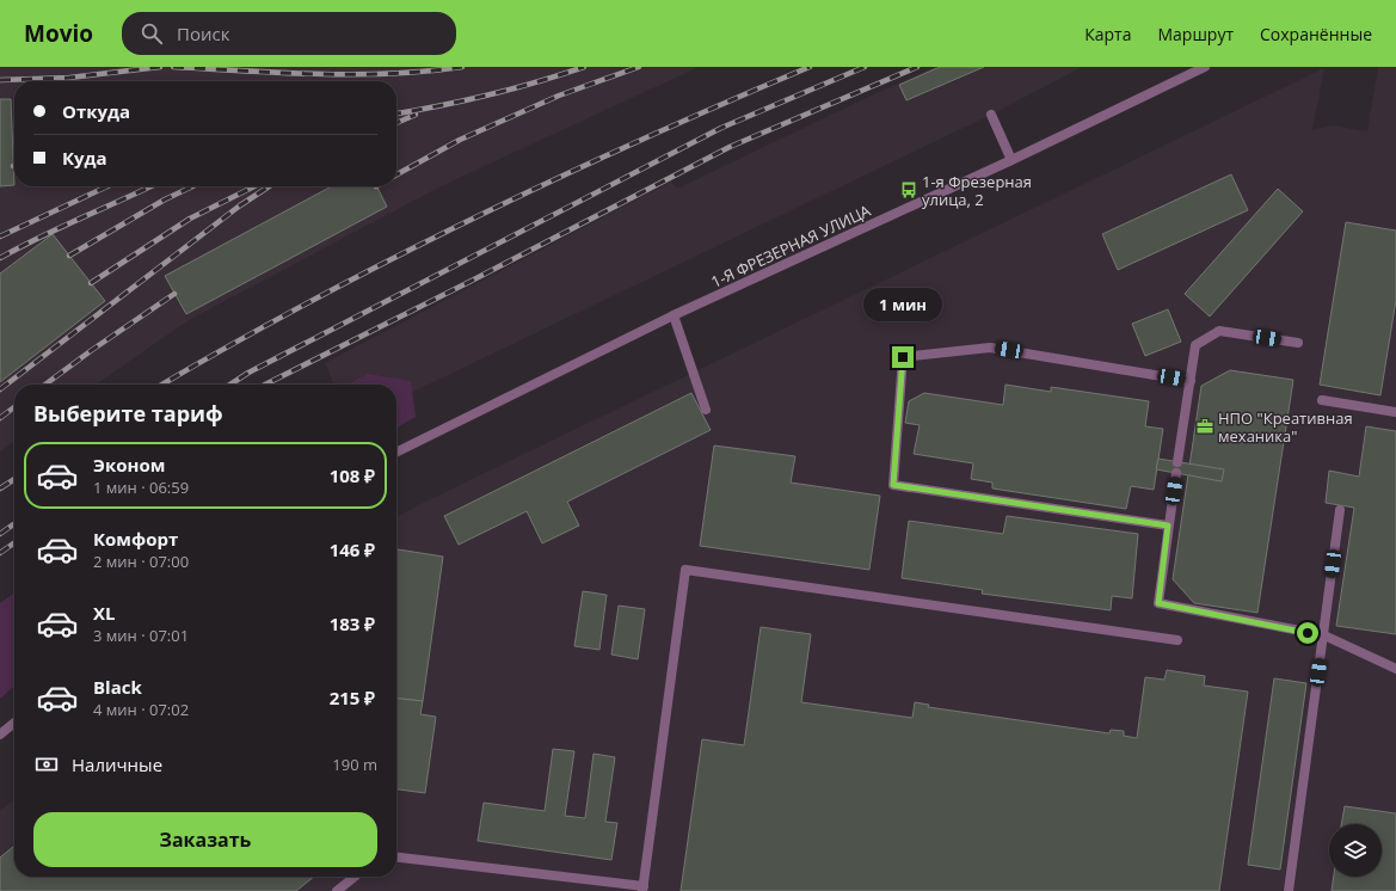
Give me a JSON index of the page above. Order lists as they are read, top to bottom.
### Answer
{
  "streets": {
    "street": ["1-Я ФРЕЗЕРНАЯ УЛИЦА"]
  },
  "places": {
    "bus stop": ["1-я Фрезерная улица, 2"],
    "office": ["НПО \"Креативная механика\""]
  },
  "page": {
    "header": "Movio",
    "search": "Поиск",
    "nav": ["Карта", "Маршрут", "Сохранённые"],
    "banner": ["Откуда", "Куда"],
    "bubble": "1 мин",
    "heading": "Выберите тариф",
    "list": [
      {
        "name": "Эконом",
        "note": "1 мин · 06:59",
        "value": "108 ₽"
      },
      {
        "name": "Комфорт",
        "note": "2 мин · 07:00",
        "value": "146 ₽"
      },
      {
        "name": "XL",
        "note": "3 мин · 07:01",
        "value": "183 ₽"
      },
      {
        "name": "Black",
        "note": "4 мин · 07:02",
        "value": "215 ₽"
      }
    ],
    "pay": ["Наличные", "190 m"],
    "buttons": "Заказать"
  }
}
